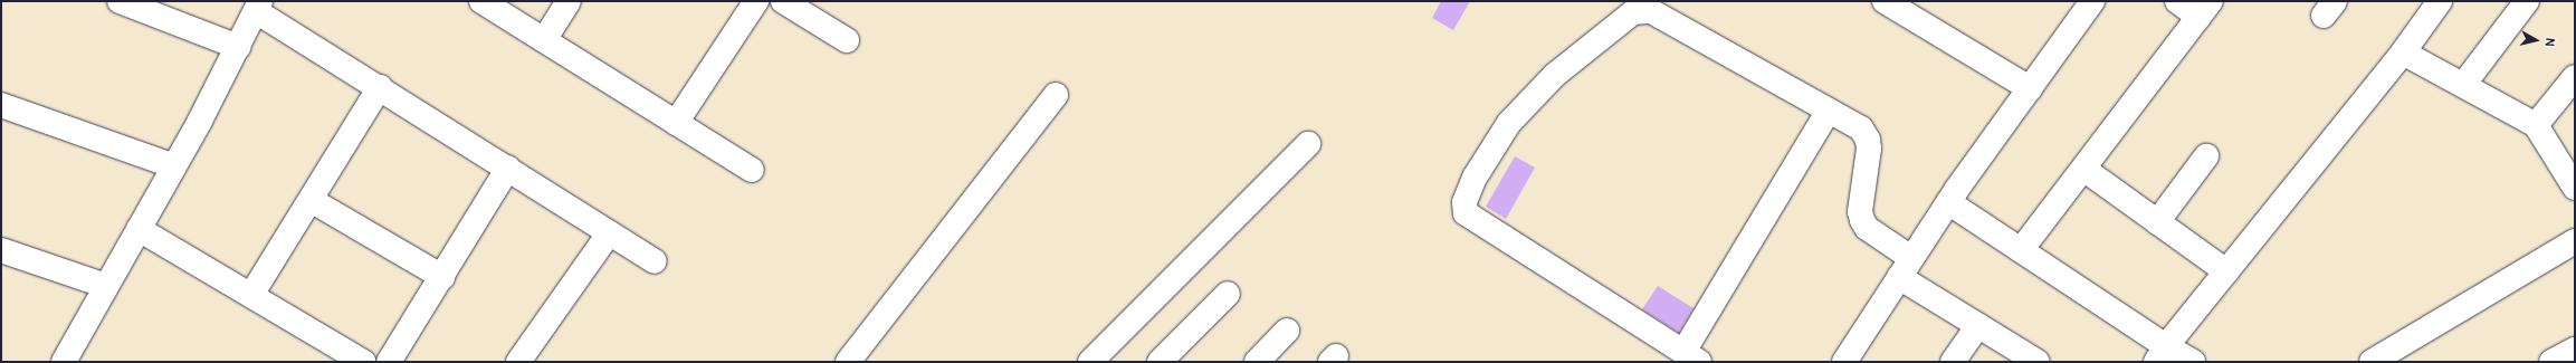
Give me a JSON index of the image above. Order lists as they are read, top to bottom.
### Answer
{
  "north": "right"
}
